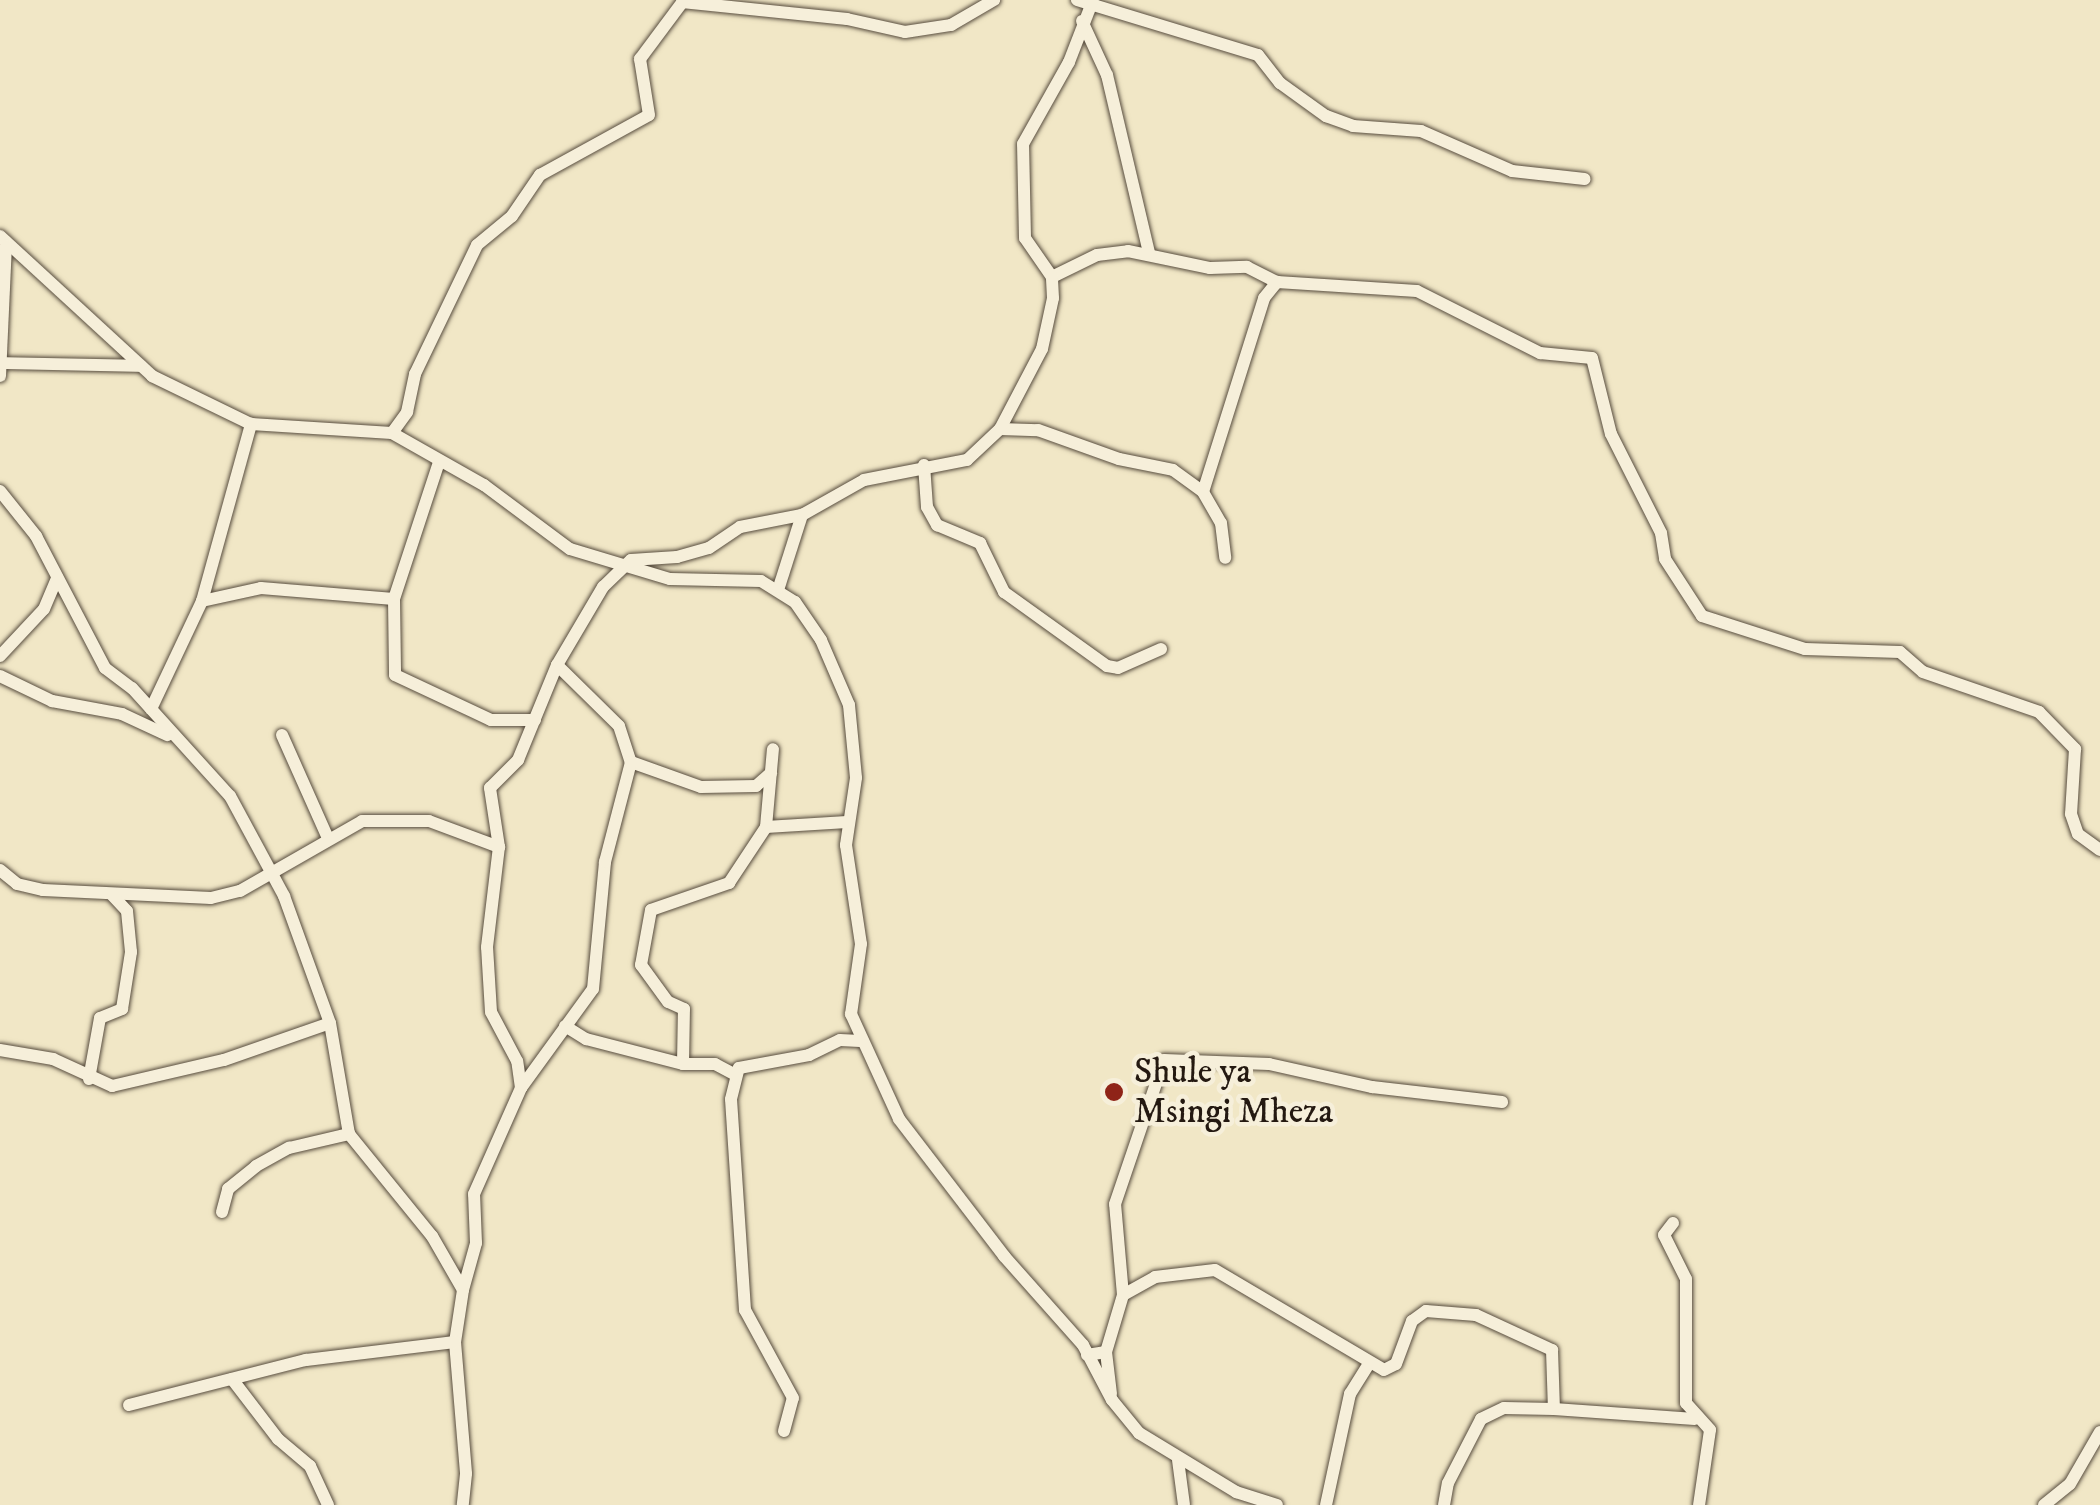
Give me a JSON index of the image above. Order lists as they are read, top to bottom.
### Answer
{
  "places": ["Shule ya Msingi Mheza"]
}
